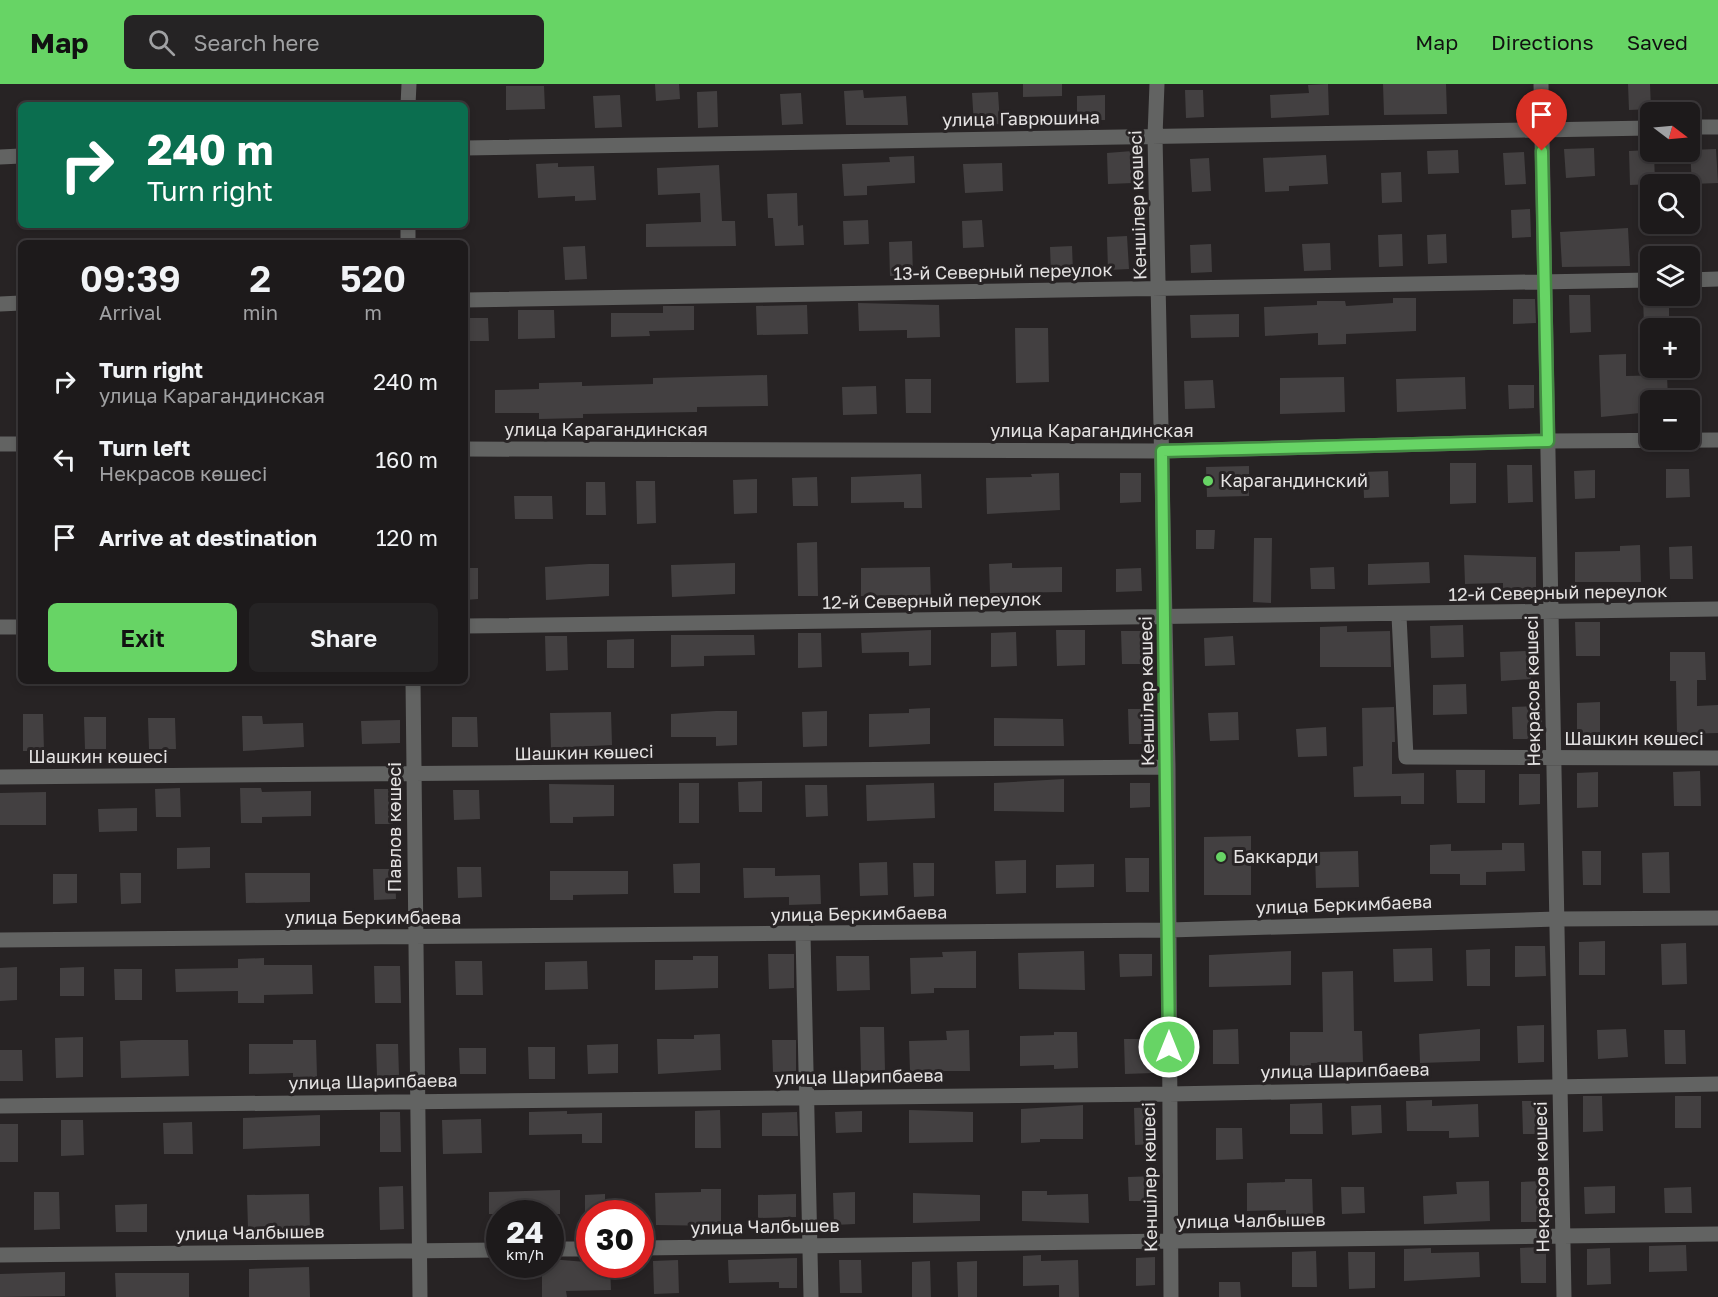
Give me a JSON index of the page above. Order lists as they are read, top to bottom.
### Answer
{
  "streets": {
    "street": [
      "улица Гаврюшина",
      "Кеншілер көшесі",
      "13-й Северный переулок",
      "улица Карагандинская",
      "12-й Северный переулок",
      "Некрасов көшесі",
      "Шашкин көшесі",
      "Павлов көшесі",
      "улица Беркимбаева",
      "улица Шарипбаева",
      "улица Чалбышев"
    ]
  },
  "crossings": [
    ["улица Гаврюшина", "Кеншілер көшесі"],
    ["улица Гаврюшина", "Некрасов көшесі"],
    ["Кеншілер көшесі", "13-й Северный переулок"],
    ["Кеншілер көшесі", "улица Карагандинская"],
    ["Кеншілер көшесі", "12-й Северный переулок"],
    ["Кеншілер көшесі", "Шашкин көшесі"],
    ["Кеншілер көшесі", "улица Беркимбаева"],
    ["Кеншілер көшесі", "улица Шарипбаева"],
    ["Кеншілер көшесі", "улица Чалбышев"],
    ["13-й Северный переулок", "Некрасов көшесі"],
    ["улица Карагандинская", "Некрасов көшесі"],
    ["12-й Северный переулок", "Некрасов көшесі"],
    ["12-й Северный переулок", "Шашкин көшесі"],
    ["Некрасов көшесі", "Шашкин көшесі"],
    ["Некрасов көшесі", "улица Беркимбаева"],
    ["Некрасов көшесі", "улица Шарипбаева"],
    ["Некрасов көшесі", "улица Чалбышев"],
    ["Шашкин көшесі", "Павлов көшесі"],
    ["Павлов көшесі", "улица Беркимбаева"],
    ["Павлов көшесі", "улица Шарипбаева"],
    ["Павлов көшесі", "улица Чалбышев"]
  ],
  "places": ["Карагандинский", "Баккарди"],
  "north": "right",
  "page": {
    "header": "Map",
    "search": "Search here",
    "nav": ["Map", "Directions", "Saved"],
    "map_buttons": ["+", "−"],
    "turn": ["240 m", "Turn right"],
    "eta": [
      "09:39",
      "Arrival",
      "2",
      "min",
      "520",
      "m"
    ],
    "list": [
      {
        "name": "Turn right",
        "note": "улица Карагандинская",
        "value": "240 m"
      },
      {
        "name": "Turn left",
        "note": "Некрасов көшесі",
        "value": "160 m"
      },
      {
        "name": "Arrive at destination",
        "value": "120 m"
      }
    ],
    "buttons": ["Exit", "Share"],
    "speed": "24 km/h",
    "limit": "30"
  }
}
